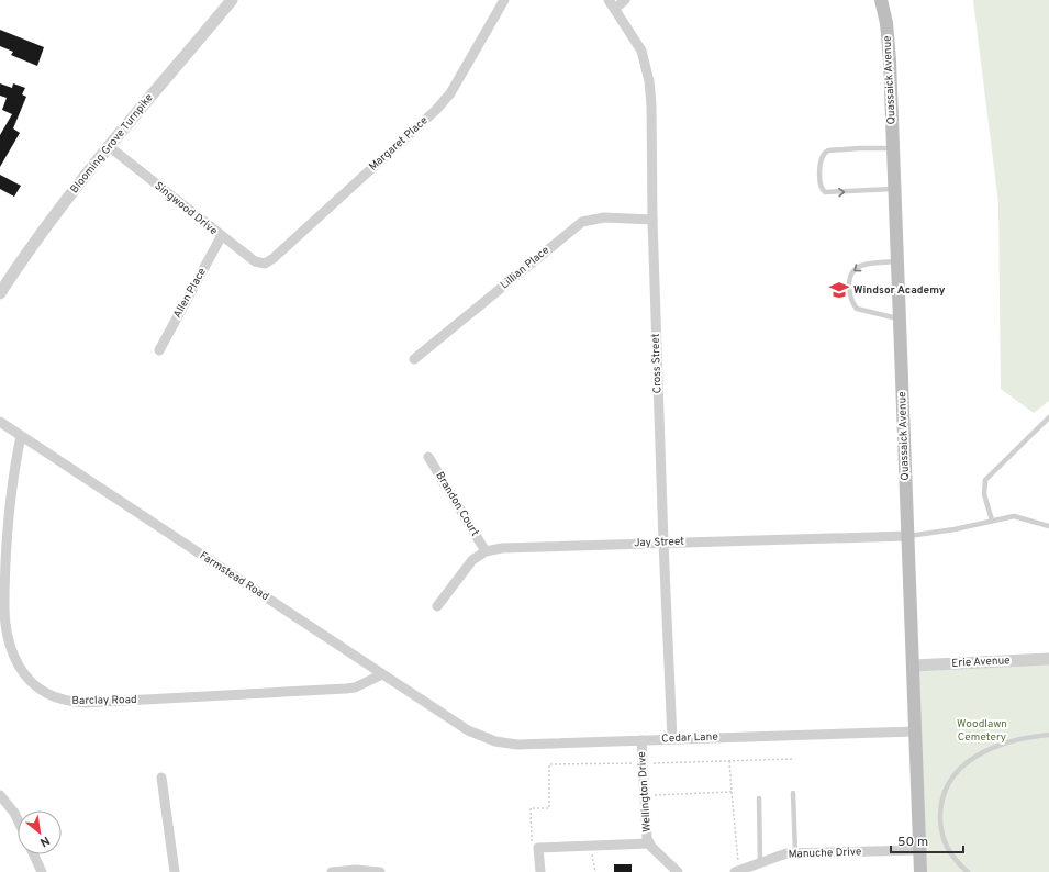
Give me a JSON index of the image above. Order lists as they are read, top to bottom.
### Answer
{
  "streets": {
    "main road": ["Quassaick Avenue"],
    "street": [
      "Blooming Grove Turnpike",
      "Margaret Place",
      "Singwood Drive",
      "Lillian Place",
      "Allen Place",
      "Cross Street",
      "Brandon Court",
      "Jay Street",
      "Farmstead Road",
      "Erie Avenue",
      "Barclay Road",
      "Cedar Lane",
      "Wellington Drive",
      "Manuche Drive"
    ]
  },
  "crossings": [
    ["Quassaick Avenue", "Jay Street"],
    ["Quassaick Avenue", "Erie Avenue"],
    ["Quassaick Avenue", "Cedar Lane"],
    ["Quassaick Avenue", "Manuche Drive"],
    ["Blooming Grove Turnpike", "Singwood Drive"],
    ["Margaret Place", "Singwood Drive"],
    ["Singwood Drive", "Allen Place"],
    ["Lillian Place", "Cross Street"],
    ["Cross Street", "Jay Street"],
    ["Cross Street", "Cedar Lane"],
    ["Brandon Court", "Jay Street"],
    ["Farmstead Road", "Barclay Road"],
    ["Farmstead Road", "Cedar Lane"],
    ["Cedar Lane", "Wellington Drive"]
  ],
  "parks": ["Woodlawn Cemetery"],
  "places": {
    "school or university": ["Windsor Academy"]
  },
  "scale_bar": "50 m",
  "north": "bottom right"
}
